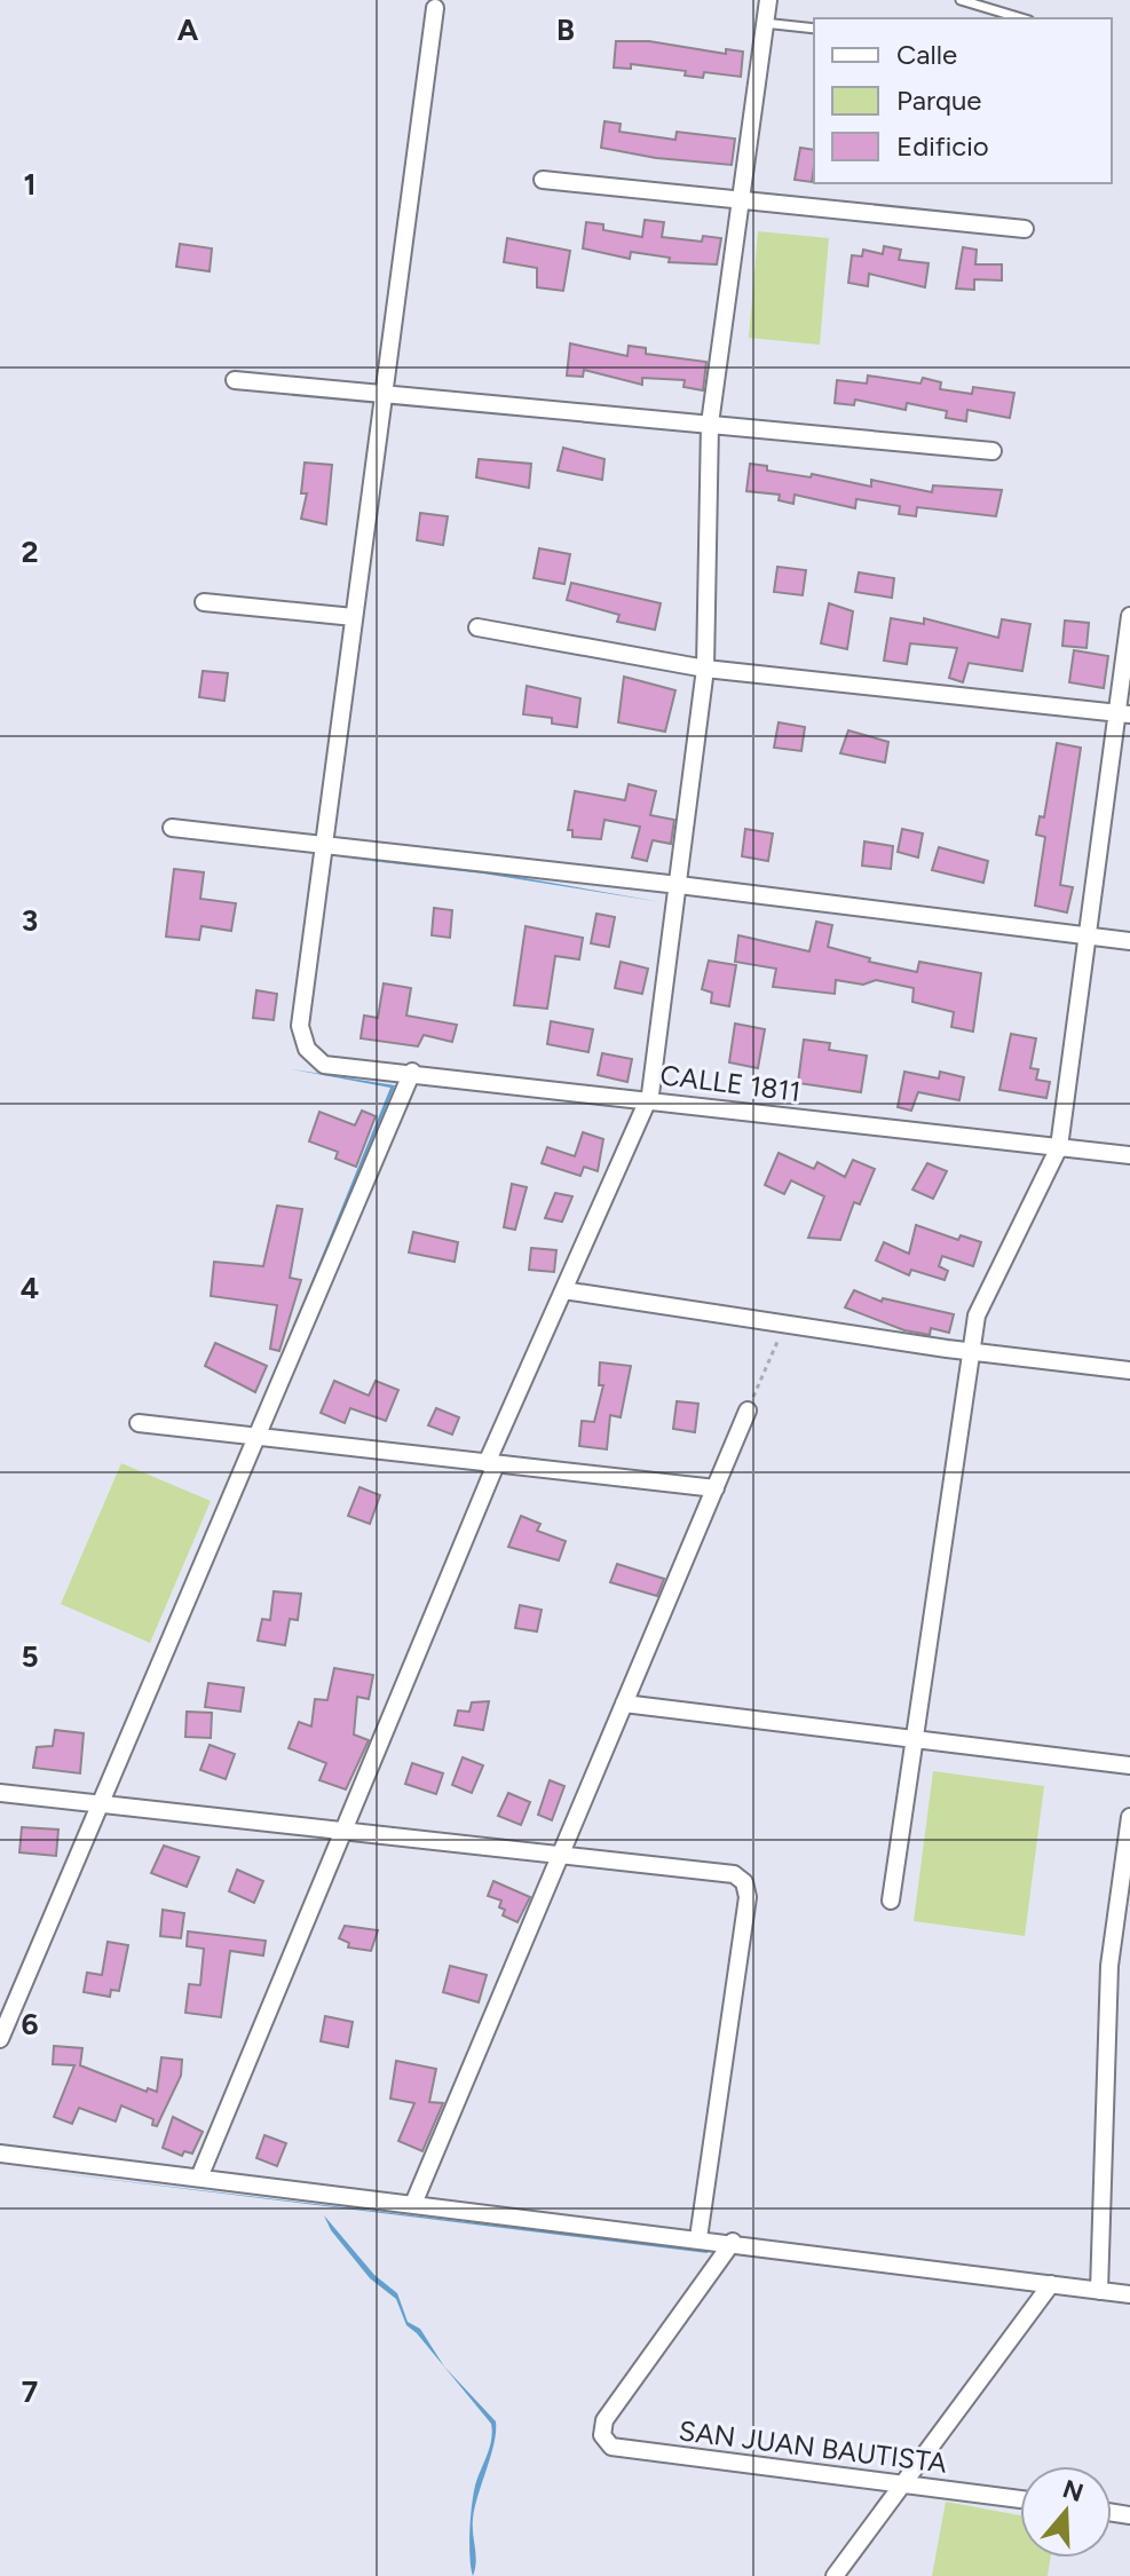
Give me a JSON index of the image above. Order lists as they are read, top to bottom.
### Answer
{
  "streets": {
    "street": ["CALLE 1811", "SAN JUAN BAUTISTA"]
  },
  "legend": ["Calle", "Parque", "Edificio"],
  "north": "top",
  "grid": {
    "columns": ["A", "B"],
    "rows": [
      "1",
      "2",
      "3",
      "4",
      "5",
      "6",
      "7"
    ]
  }
}
